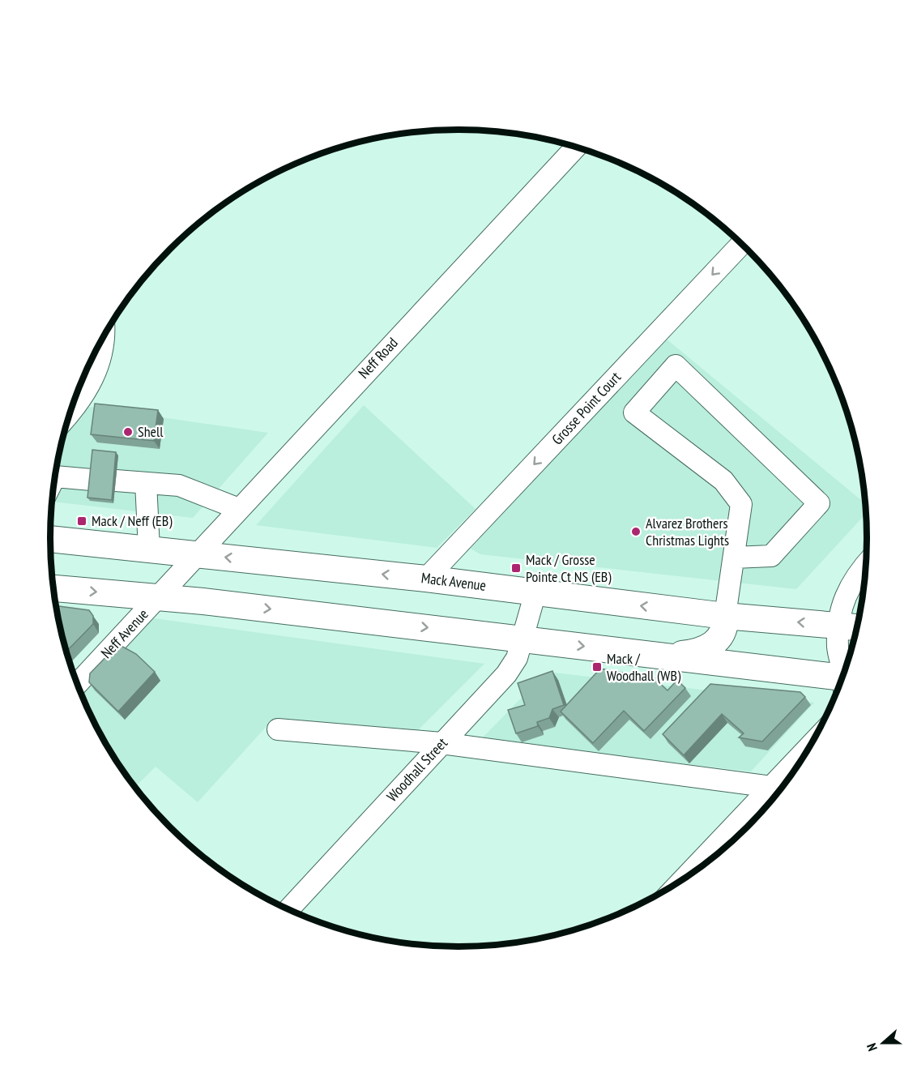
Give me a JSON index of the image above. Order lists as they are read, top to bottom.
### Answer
{
  "streets": {
    "main road": ["Mack Avenue"],
    "street": [
      "Neff Road",
      "Grosse Point Court",
      "Neff Avenue",
      "Woodhall Street"
    ]
  },
  "crossings": [
    ["Neff Road", "Mack Avenue"],
    ["Neff Road", "Neff Avenue"],
    ["Grosse Point Court", "Mack Avenue"],
    ["Mack Avenue", "Woodhall Street"]
  ],
  "one_way": ["Grosse Point Court"],
  "places": {
    "other": ["Shell", "Alvarez Brothers Christmas Lights"],
    "transit": ["Mack / Neff (EB)", "Mack / Grosse Pointe Ct NS (EB)", "Mack / Woodhall (WB)"]
  },
  "north": "left"
}
